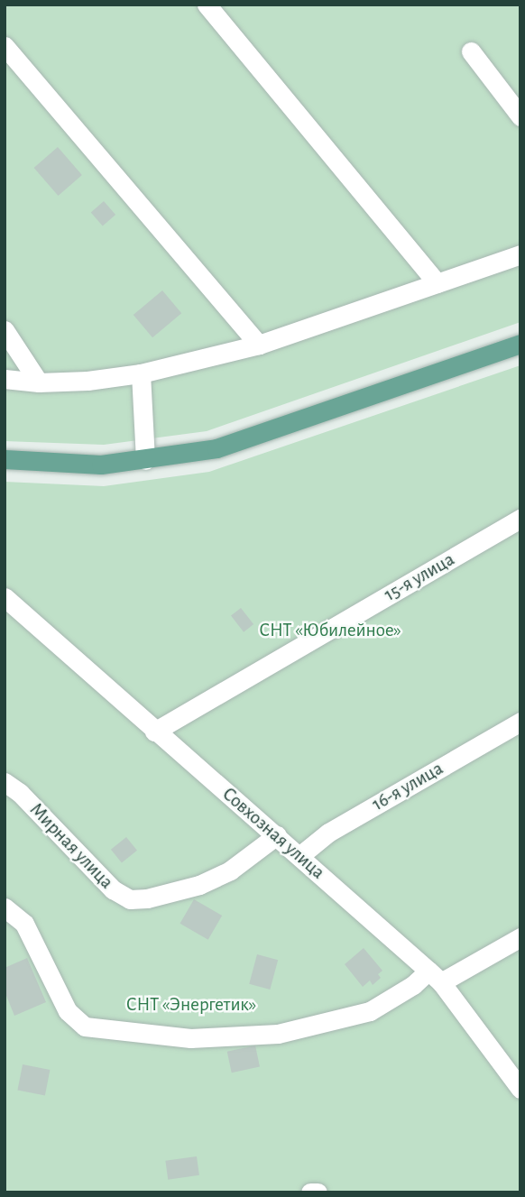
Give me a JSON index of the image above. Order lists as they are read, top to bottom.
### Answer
{
  "streets": {
    "street": [
      "15-я улица",
      "16-я улица",
      "Совхозная улица",
      "Мирная улица"
    ]
  },
  "crossings": [
    ["15-я улица", "Совхозная улица"],
    ["16-я улица", "Совхозная улица"],
    ["Совхозная улица", "Мирная улица"]
  ],
  "parks": ["СНТ «Юбилейное»", "СНТ «Энергетик»"]
}
